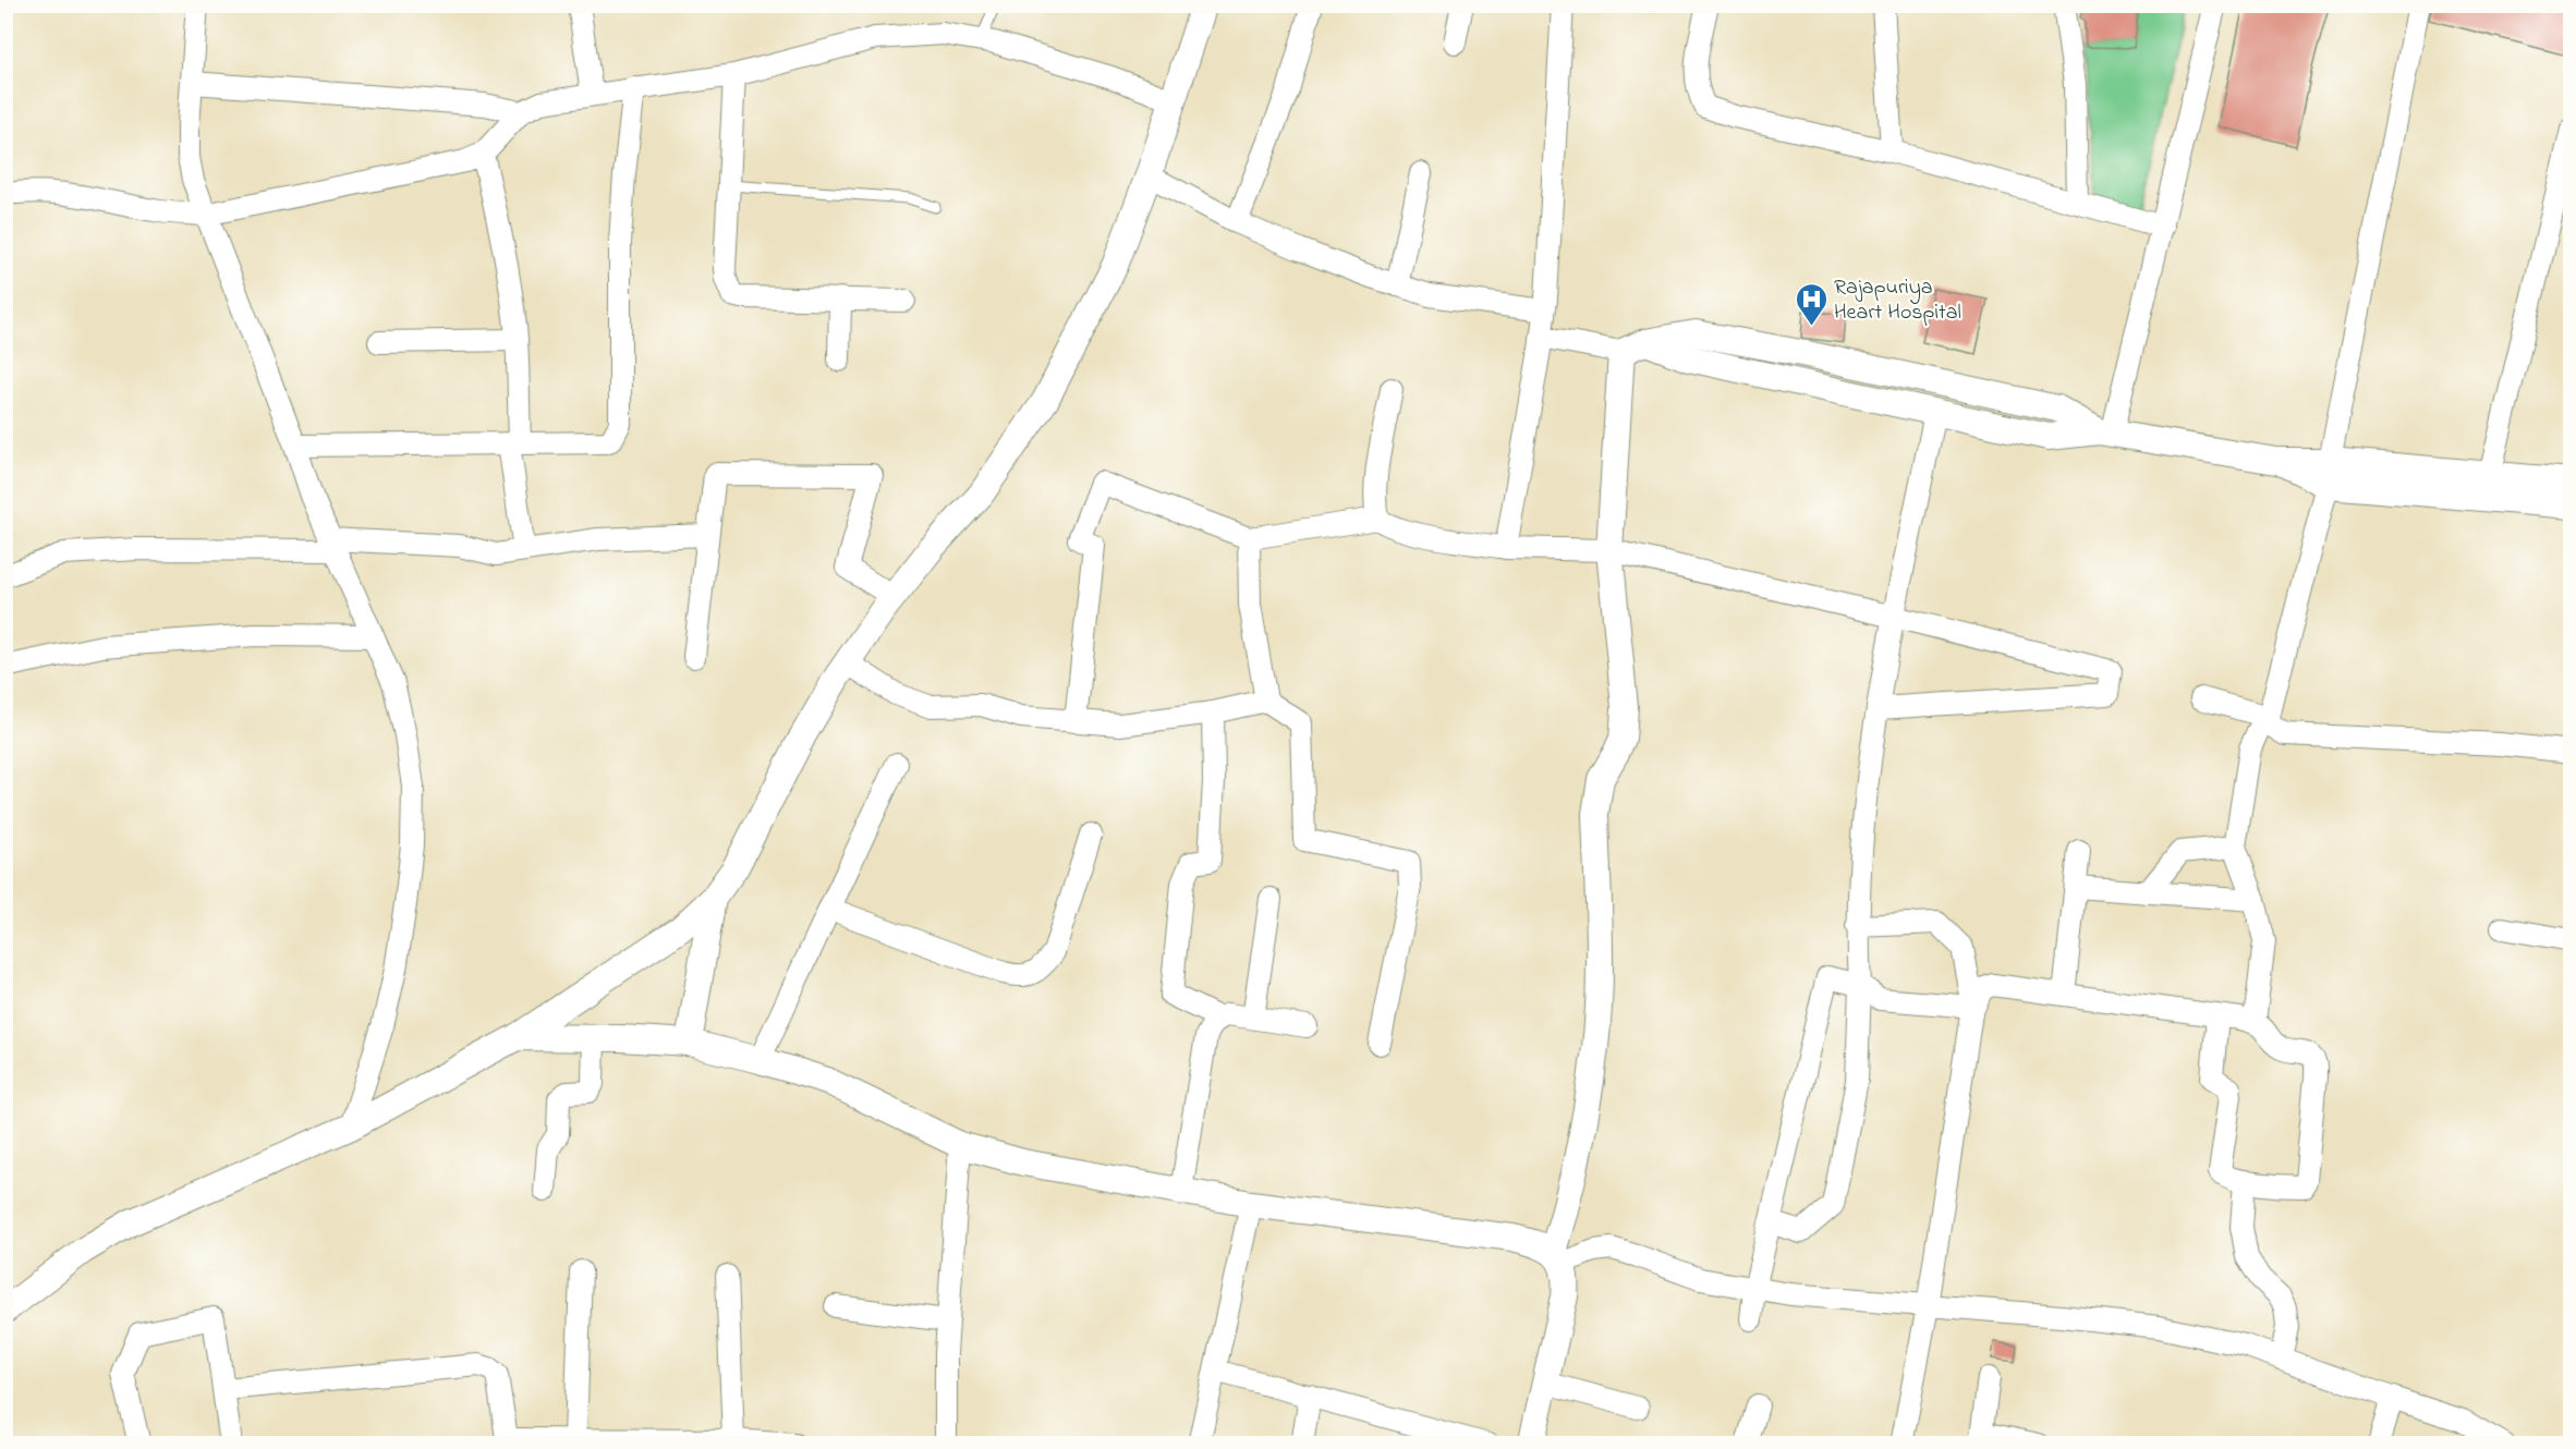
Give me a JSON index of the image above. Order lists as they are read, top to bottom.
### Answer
{
  "places": {
    "hospital": ["Rajapuriya Heart Hospital"]
  }
}
